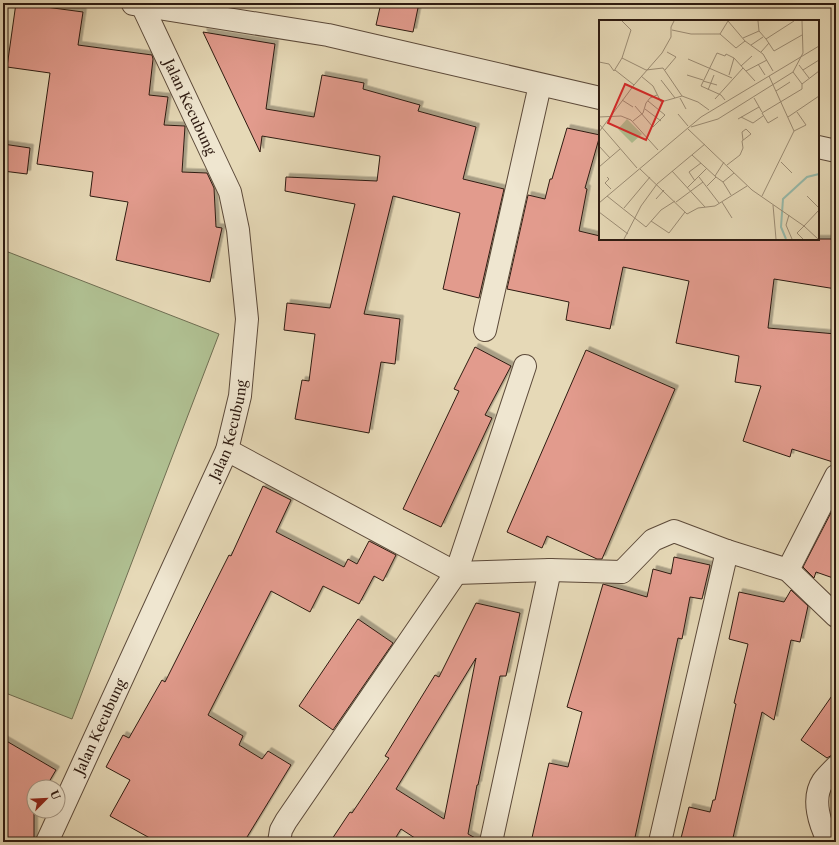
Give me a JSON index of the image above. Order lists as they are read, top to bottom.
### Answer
{
  "streets": {
    "street": ["Jalan Kecubung"]
  },
  "north": "top right"
}
